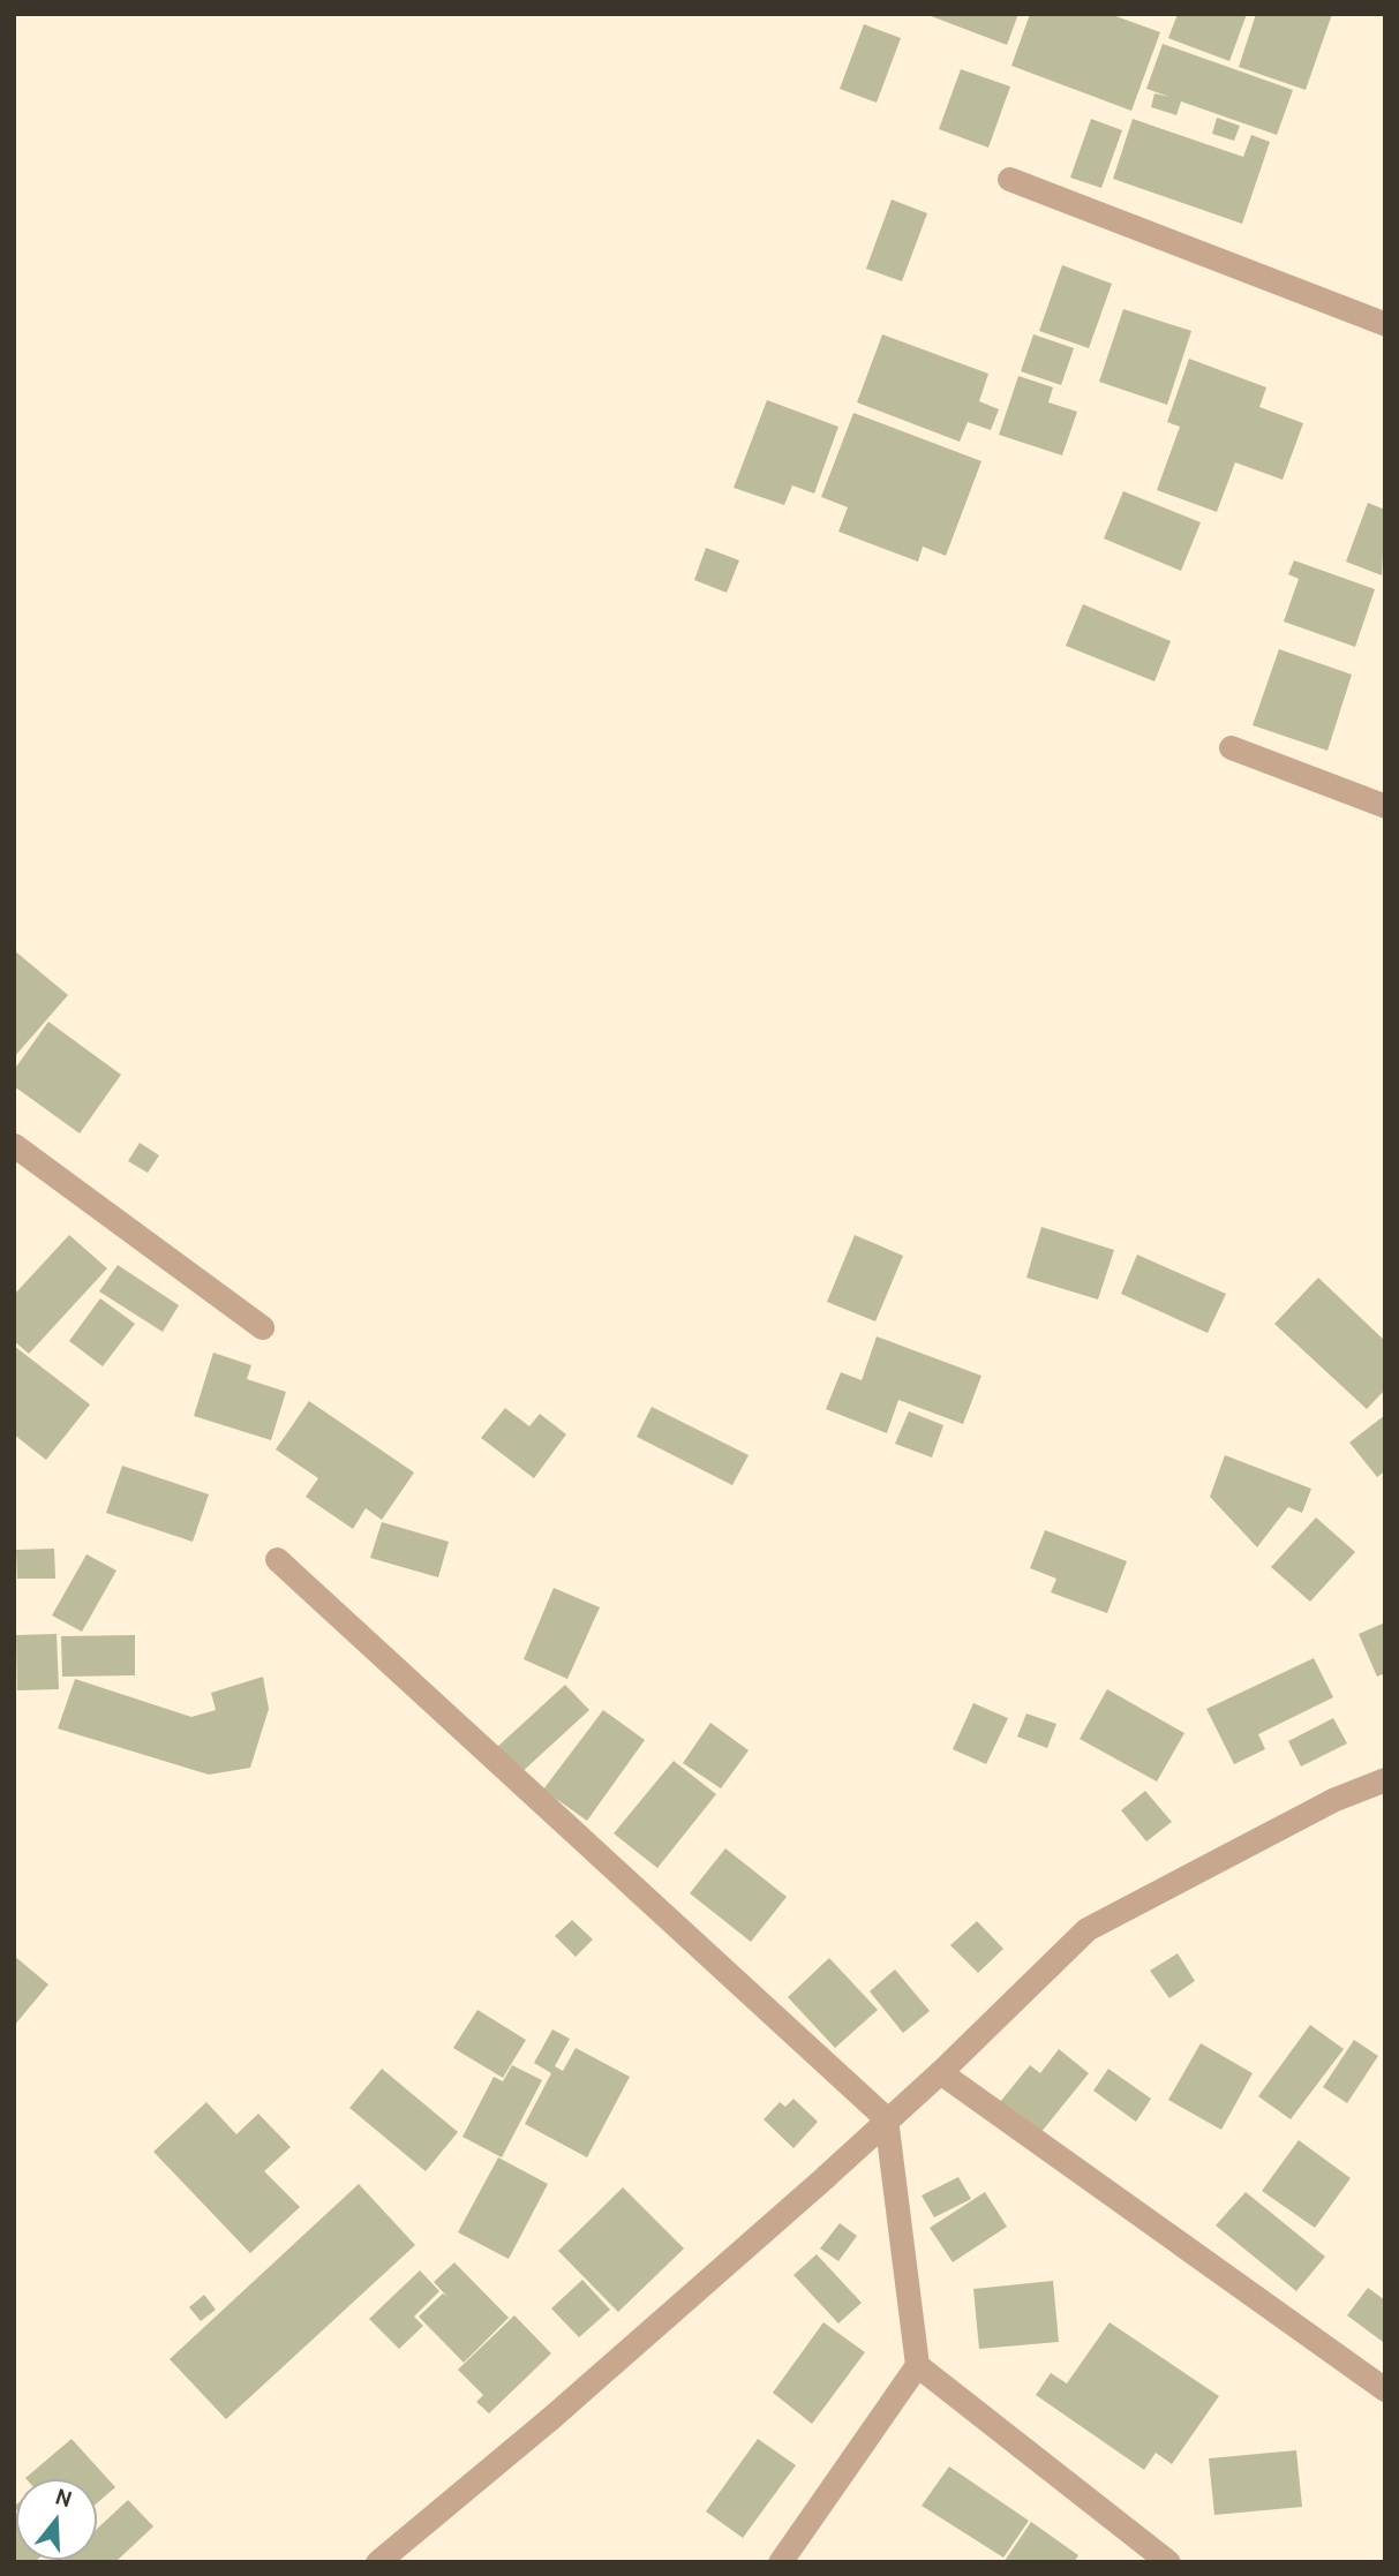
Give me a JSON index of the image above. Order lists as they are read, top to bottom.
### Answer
{
  "north": "top"
}
